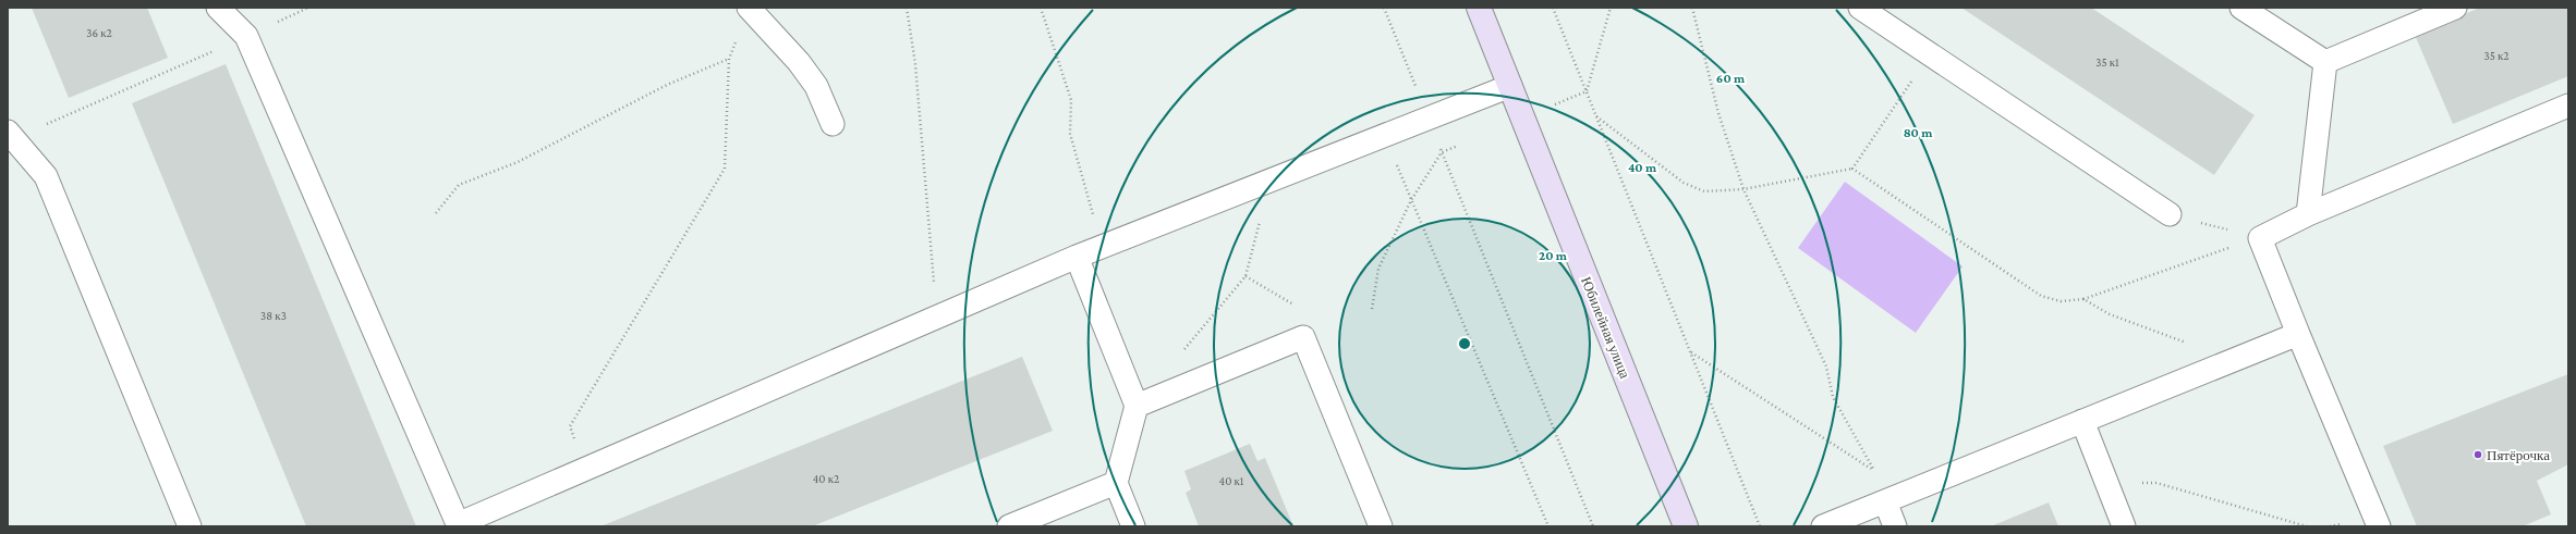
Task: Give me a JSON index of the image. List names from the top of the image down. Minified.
{"streets":{"street":["Юбилейная улица"]},"places":["Пятёрочка"],"house_numbers":["36 к2","35 к2","35 к1","38 к3","40 к2","40 к1"],"rings":["60 m","80 m","40 m","20 m"]}
